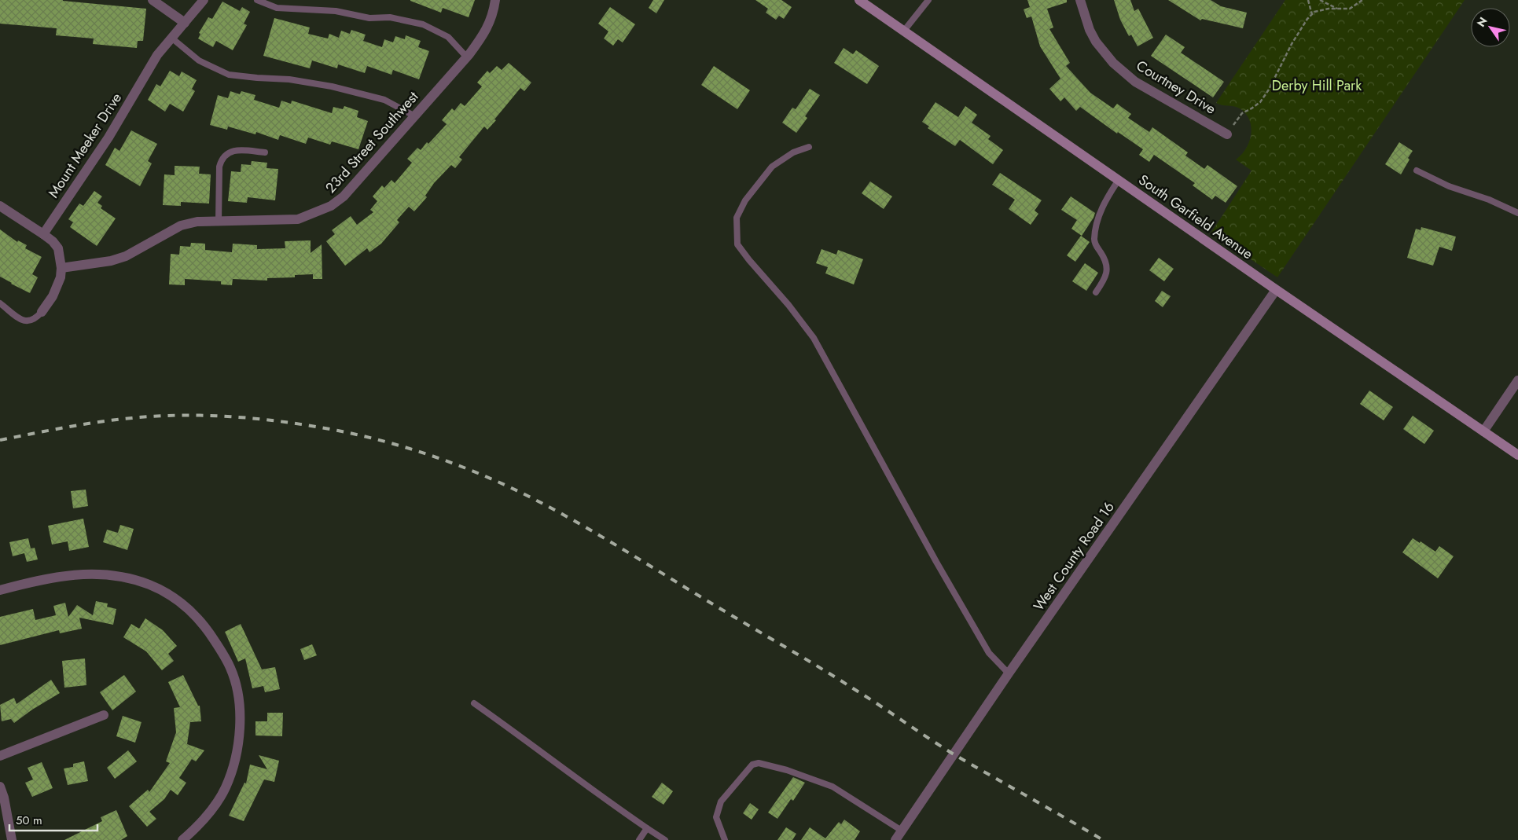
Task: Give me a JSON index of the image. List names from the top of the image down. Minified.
{"streets":{"street":["Courtney Drive","23rd Street Southwest","Mount Meeker Drive","South Garfield Avenue","West County Road 16"]},"crossings":[["South Garfield Avenue","West County Road 16"]],"parks":["Derby Hill Park"],"scale_bar":"50 m","north":"top left"}
